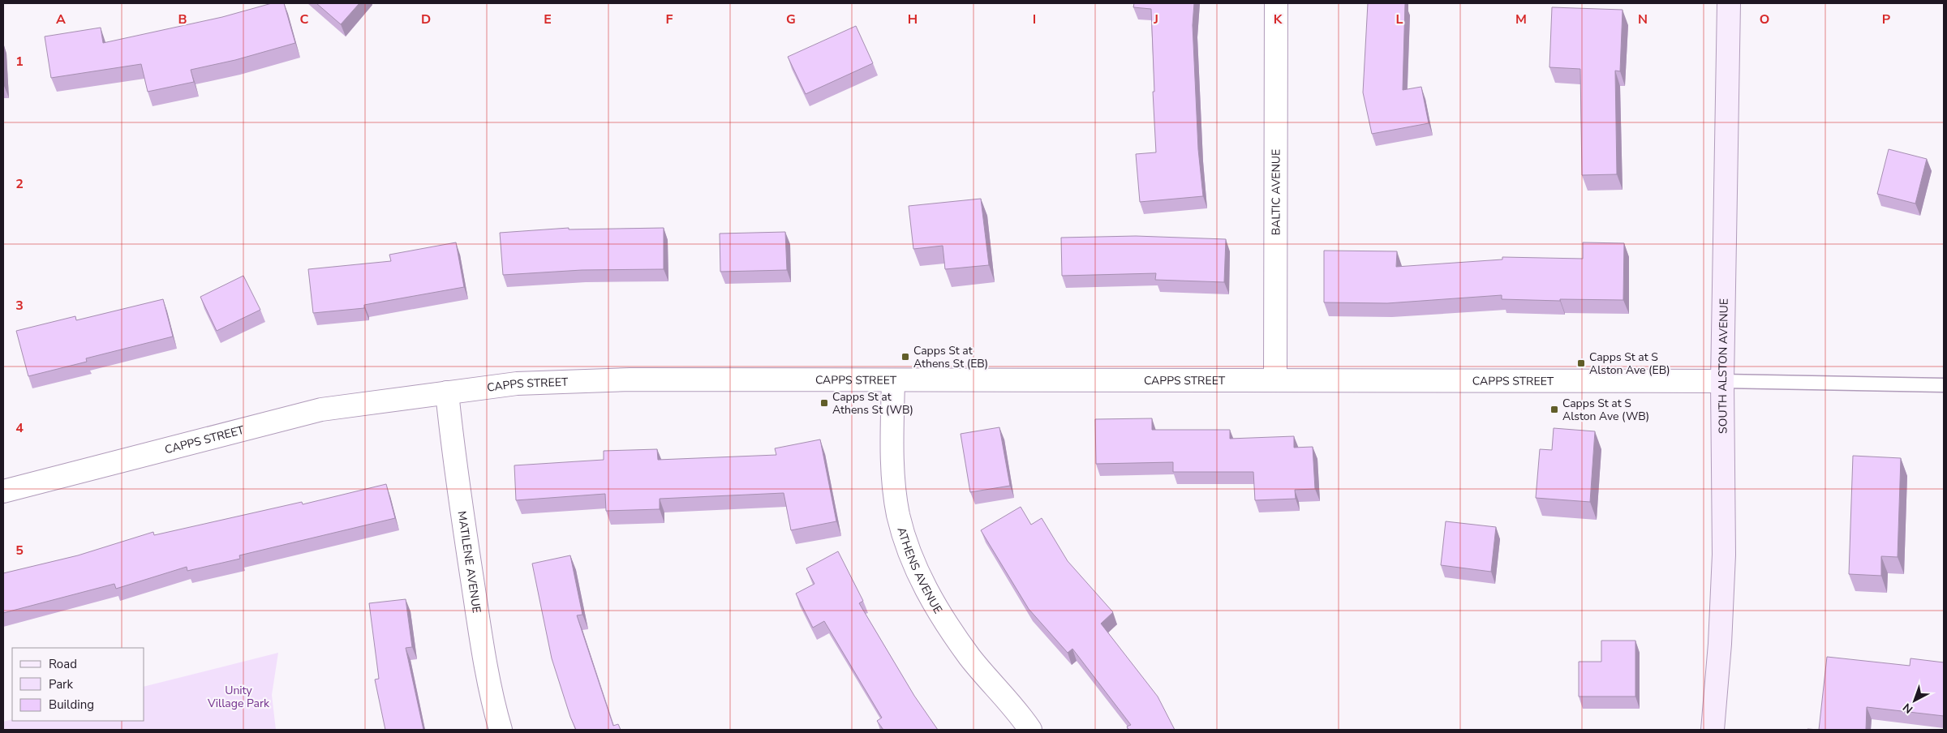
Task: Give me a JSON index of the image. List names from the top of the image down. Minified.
{"streets":{"street":["BALTIC AVENUE","SOUTH ALSTON AVENUE","CAPPS STREET","MATILENE AVENUE","ATHENS AVENUE"]},"crossings":[["BALTIC AVENUE","CAPPS STREET"],["SOUTH ALSTON AVENUE","CAPPS STREET"],["CAPPS STREET","MATILENE AVENUE"],["CAPPS STREET","ATHENS AVENUE"]],"parks":["Unity Village Park"],"places":{"transit":["Capps St at Athens St (EB)","Capps St at S Alston Ave (EB)","Capps St at Athens St (WB)","Capps St at S Alston Ave (WB)"]},"legend":["Road","Park","Building"],"north":"bottom left","grid":{"columns":["A","B","C","D","E","F","G","H","I","J","K","L","M","N","O","P"],"rows":["1","2","3","4","5"]}}
